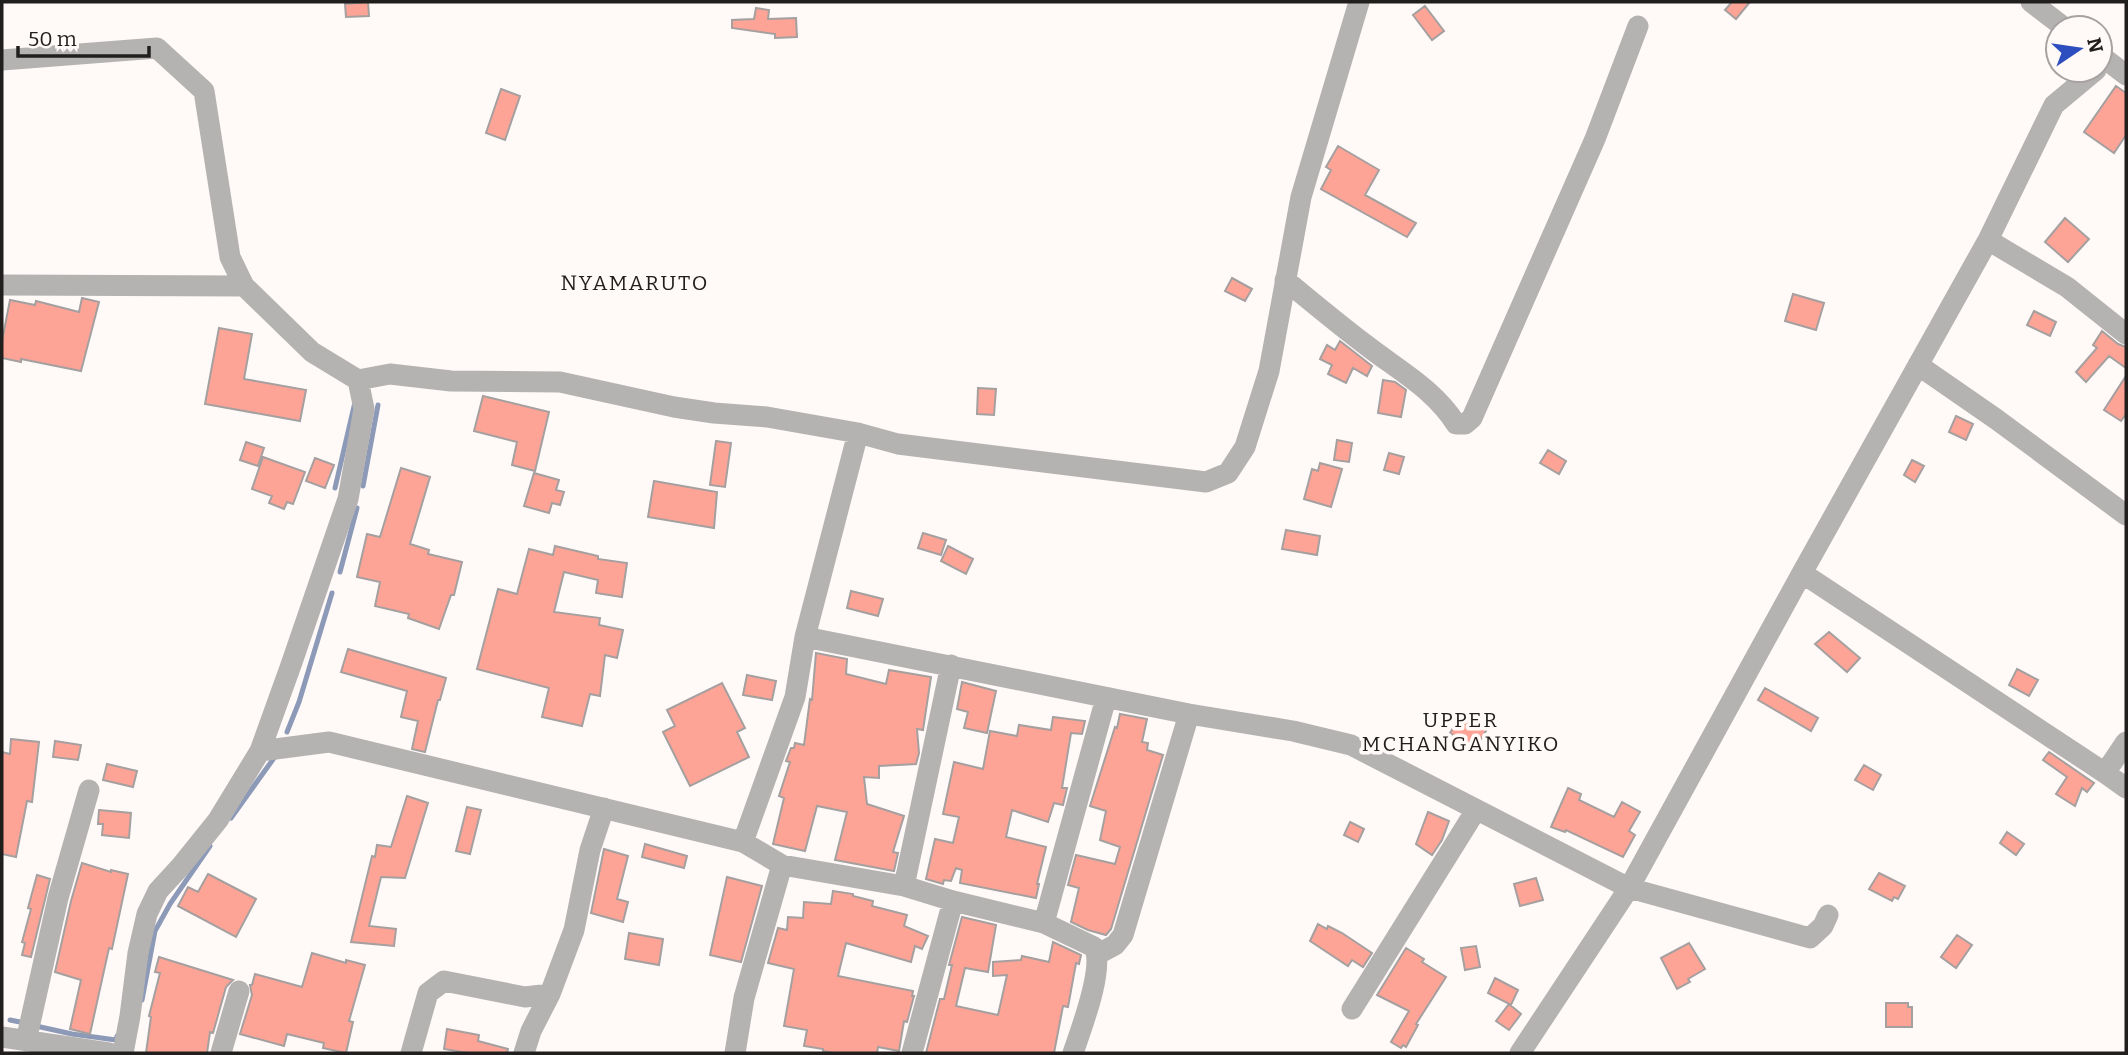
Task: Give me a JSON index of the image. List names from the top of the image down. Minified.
{"districts":["NYAMARUTO","UPPER MCHANGANYIKO"],"scale_bar":"50 m","north":"right"}
